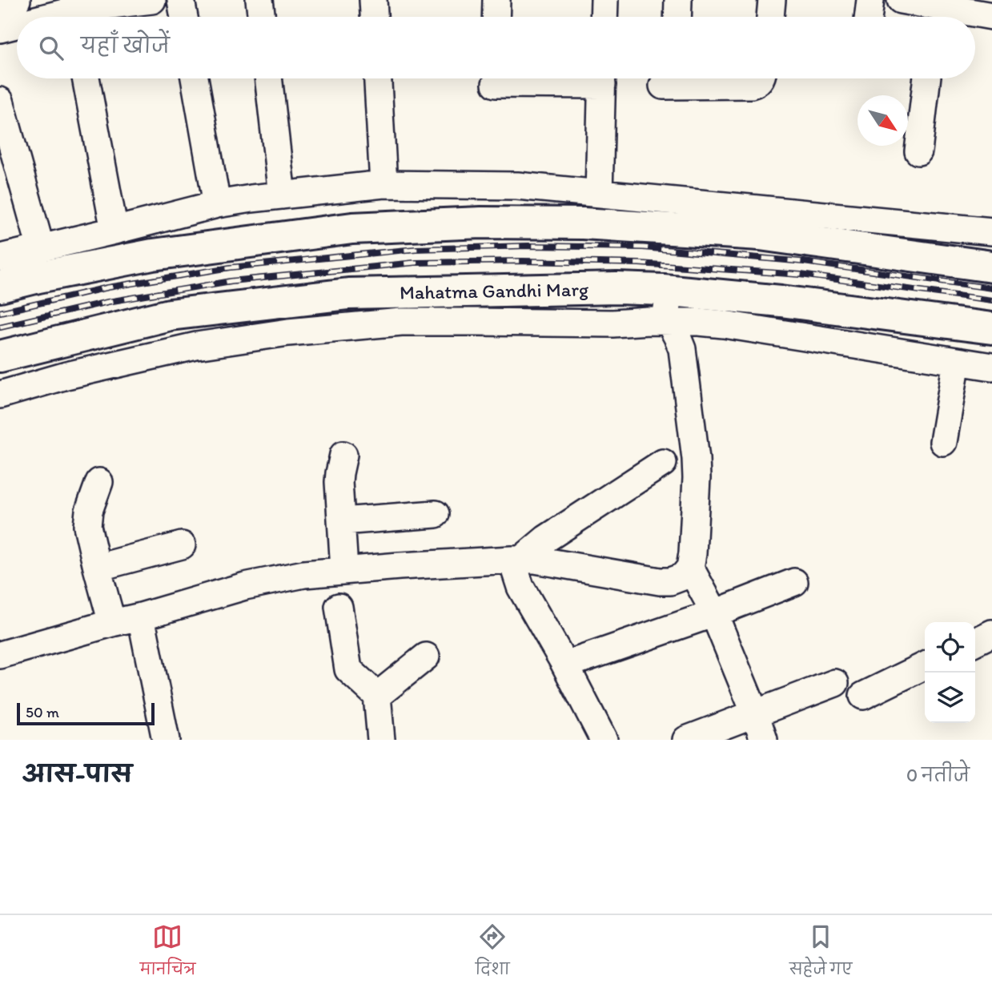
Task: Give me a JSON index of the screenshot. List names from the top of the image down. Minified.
{"streets":{"main road":["Mahatma Gandhi Marg"]},"scale_bar":"50 m","north":"bottom right","page":{"search":"यहाँ खोजें","scale":"50 m","heading":["आस-पास","0 नतीजे"],"nav":["मानचित्र","दिशा","सहेजे गए"]}}
